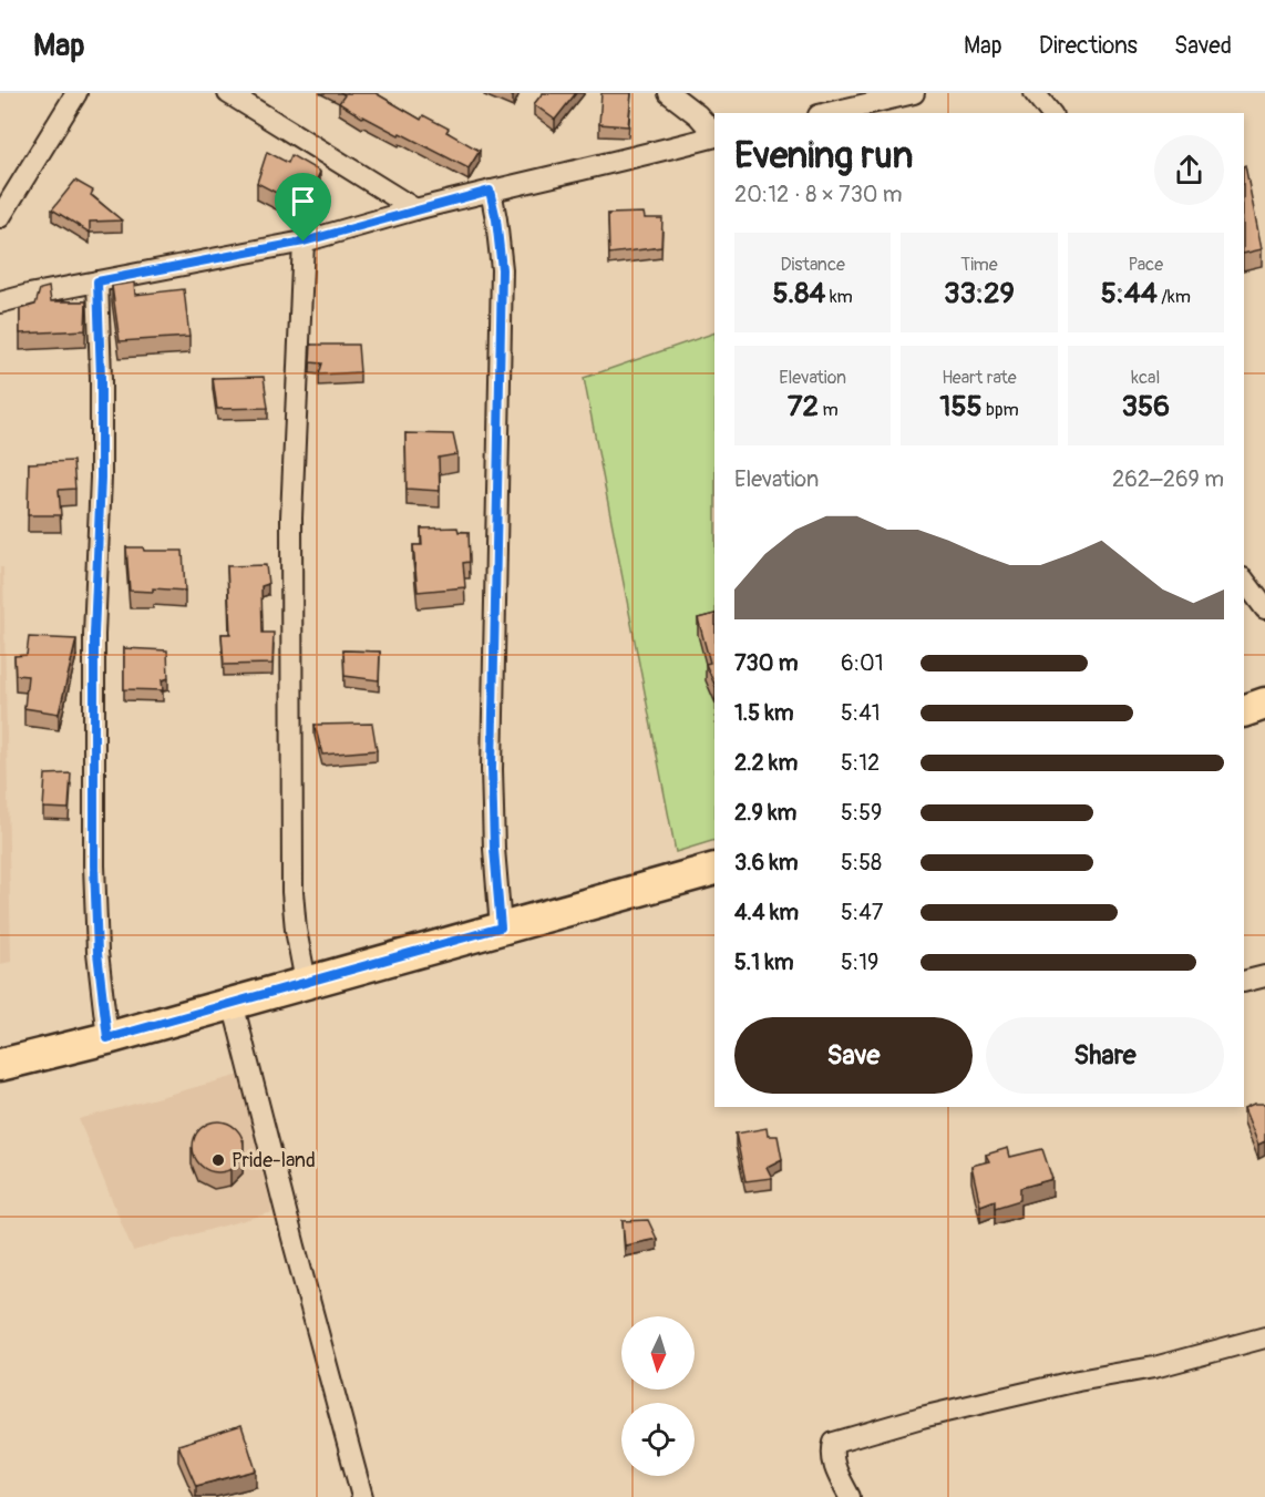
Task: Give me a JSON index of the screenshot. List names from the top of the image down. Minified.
{"places":["Pride-land"],"north":"bottom","page":{"header":"Map","nav":["Map","Directions","Saved"],"heading":["Evening run","20:12 · 8 × 730 m"],"stats":[["Distance","5.84 km"],["Time","33:29"],["Pace","5:44 /km"],["Elevation","72 m"],["Heart rate","155 bpm"],["kcal","356"]],"chart":["Elevation","262–269 m"],"list":[{"name":"730 m","note":"6:01"},{"name":"1.5 km","note":"5:41"},{"name":"2.2 km","note":"5:12"},{"name":"2.9 km","note":"5:59"},{"name":"3.6 km","note":"5:58"},{"name":"4.4 km","note":"5:47"},{"name":"5.1 km","note":"5:19"}],"buttons":["Save","Share"]}}
